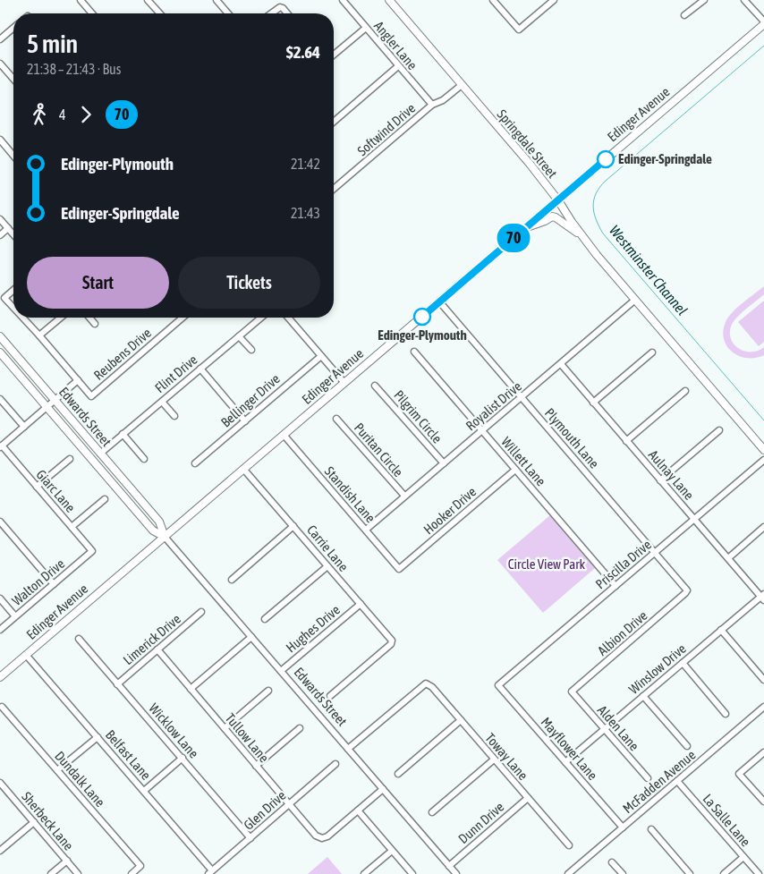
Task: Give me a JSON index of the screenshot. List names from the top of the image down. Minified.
{"streets":{"main road":["Edinger Avenue","Springdale Street","Edwards Street"],"street":["Angler Lane","Softwind Drive","Reubens Drive","Flint Drive","Bellinger Drive","Royalist Drive","Pilgrim Circle","Plymouth Lane","Puritan Circle","Willett Lane","Aulnay Lane","Giarc Lane","Standish Lane","Hooker Drive","Carrie Lane","Priscilla Drive","Walton Drive","Hughes Drive","Albion Drive","Limerick Drive","Winslow Drive","Alden Lane","Wicklow Lane","Tullow Lane","Mayflower Lane","Belfast Lane","Toway Lane","Dundalk Lane","McFadden Avenue","Glen Drive","La Salle Lane","Sherbeck Lane","Dunn Drive"]},"crossings":[["Angler Lane","Softwind Drive"],["Edinger Avenue","Springdale Street"],["Edinger Avenue","Edwards Street"],["Edinger Avenue","Plymouth Lane"],["Edinger Avenue","Standish Lane"],["Edinger Avenue","Carrie Lane"],["Edinger Avenue","Belfast Lane"],["Softwind Drive","Springdale Street"],["Springdale Street","Royalist Drive"],["Flint Drive","Edwards Street"],["Royalist Drive","Pilgrim Circle"],["Royalist Drive","Plymouth Lane"],["Royalist Drive","Puritan Circle"],["Royalist Drive","Willett Lane"],["Royalist Drive","Aulnay Lane"],["Royalist Drive","Standish Lane"],["Edwards Street","Hughes Drive"],["Edwards Street","Toway Lane"],["Edwards Street","Dunn Drive"],["Plymouth Lane","Priscilla Drive"],["Plymouth Lane","Albion Drive"],["Willett Lane","Hooker Drive"],["Willett Lane","Priscilla Drive"],["Aulnay Lane","Priscilla Drive"],["Aulnay Lane","Winslow Drive"],["Giarc Lane","Walton Drive"],["Standish Lane","Hooker Drive"],["Carrie Lane","Hughes Drive"],["Priscilla Drive","Mayflower Lane"],["Albion Drive","Alden Lane"],["Limerick Drive","Wicklow Lane"],["Limerick Drive","Tullow Lane"],["Winslow Drive","Alden Lane"],["Winslow Drive","Mayflower Lane"],["Wicklow Lane","Glen Drive"],["Tullow Lane","Glen Drive"],["Mayflower Lane","McFadden Avenue"],["Belfast Lane","Glen Drive"],["Toway Lane","Dunn Drive"],["McFadden Avenue","La Salle Lane"]],"water":["Westminster Channel"],"parks":["Circle View Park"],"places":["Edinger-Springdale","Edinger-Plymouth"],"lines":["bus line 70"],"page":{"on_map":"70","heading":["5 min","21:38 – 21:43 · Bus","$2.64"],"legs":["4","70"],"list":[{"name":"Edinger-Plymouth","value":"21:42"},{"name":"Edinger-Springdale","value":"21:43"}],"buttons":["Start","Tickets"]}}
